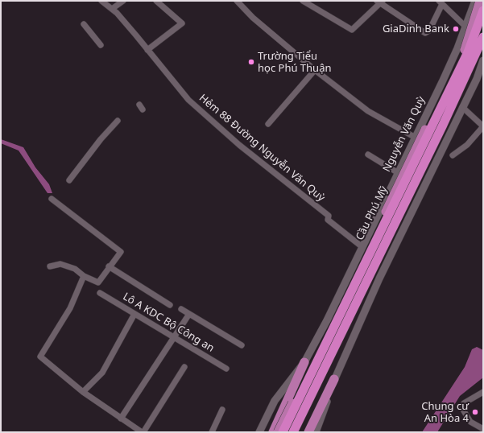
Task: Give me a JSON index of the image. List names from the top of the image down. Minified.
{"streets":{"highway":["Cầu Phú Mỹ"],"main road":["Nguyễn Văn Quỳ"],"street":["Hẻm 88 Đường Nguyễn Văn Quỳ","Lô A KDC Bộ Công an"]},"crossings":[["Nguyễn Văn Quỳ","Hẻm 88 Đường Nguyễn Văn Quỳ"]],"places":["GiaDinh Bank","Trường Tiểu học Phú Thuận","Chung cư An Hòa 4"]}
